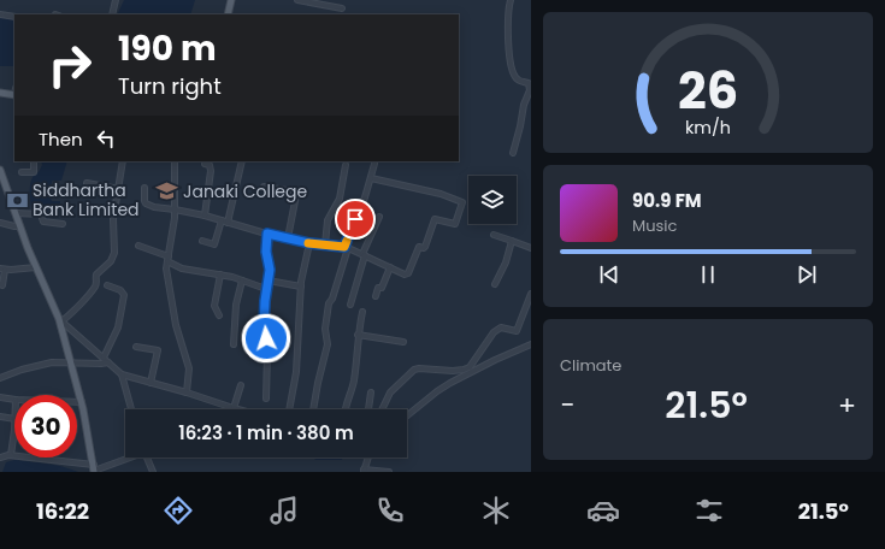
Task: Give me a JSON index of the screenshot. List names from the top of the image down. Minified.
{"places":{"school or university":["Janaki College"],"bank":["Siddhartha Bank Limited"]},"page":{"turn":["190 m","Turn right"],"then":"Then","song":["90.9 FM","Music"],"tile":"Climate","heat":["−","21.5°","+"],"limit":"30","trip":"16:23 · 1 min · 380 m","tabs":["16:22","21.5°"],"gauge":["26","km/h"]}}
